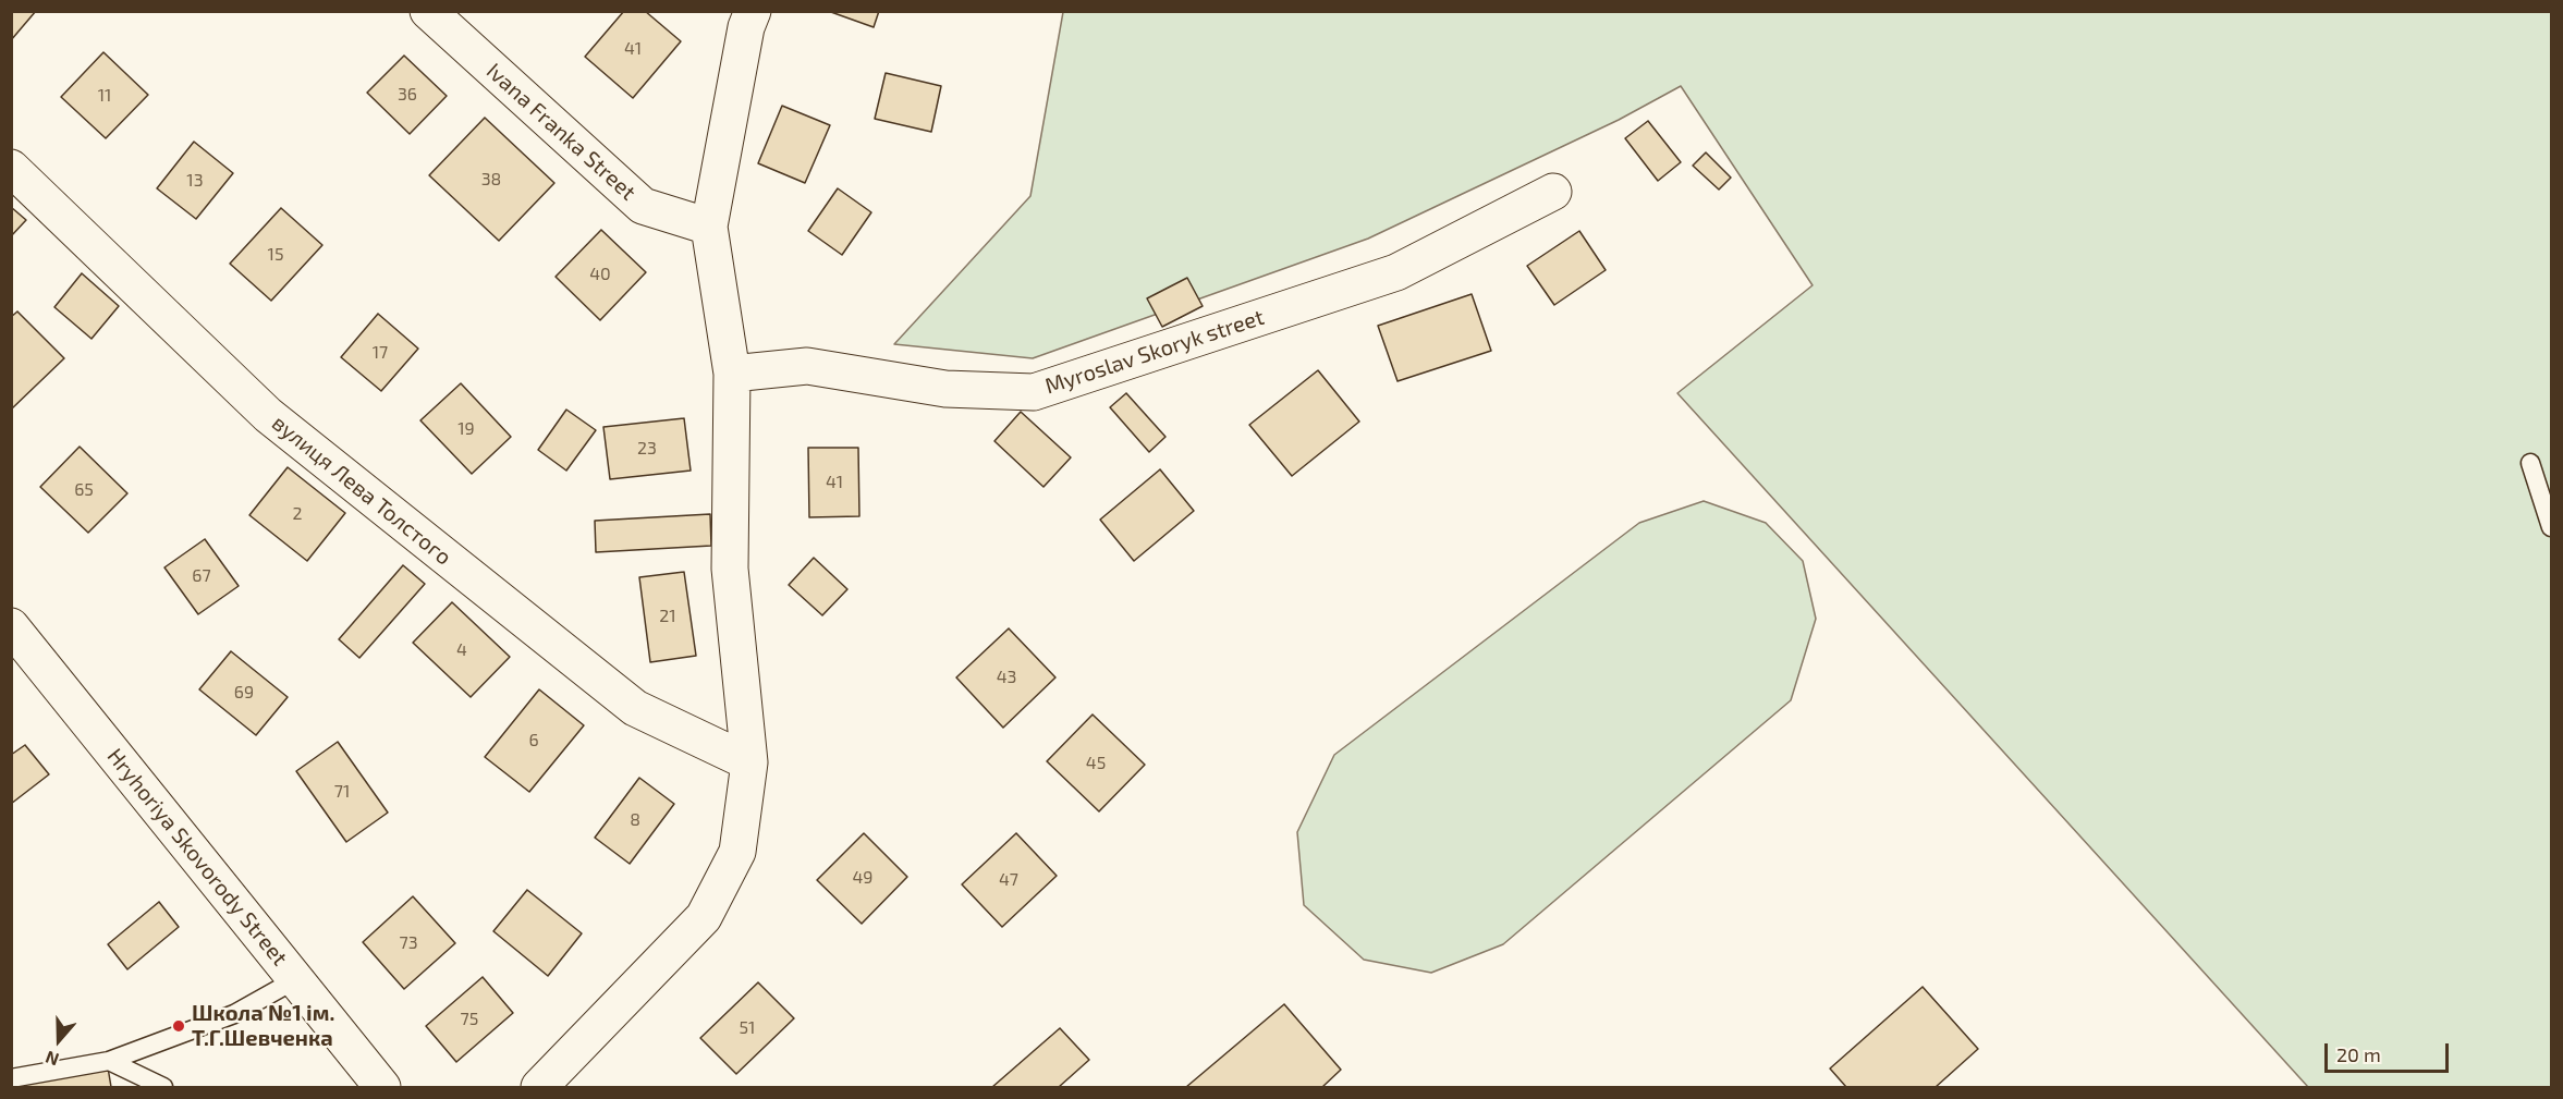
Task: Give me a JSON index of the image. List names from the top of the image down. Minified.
{"streets":{"street":["Ivana Franka Street","Myroslav Skoryk street","вулиця Лева Толстого","Hryhoriya Skovorody Street"]},"places":["Школа №1 ім. Т.Г.Шевченка"],"house_numbers":["41","36","11","38","13","15","40","17","19","23","41","65","2","67","21","4","43","69","6","45","71","8","49","47","73","75","51"],"scale_bar":"20 m","north":"bottom"}
